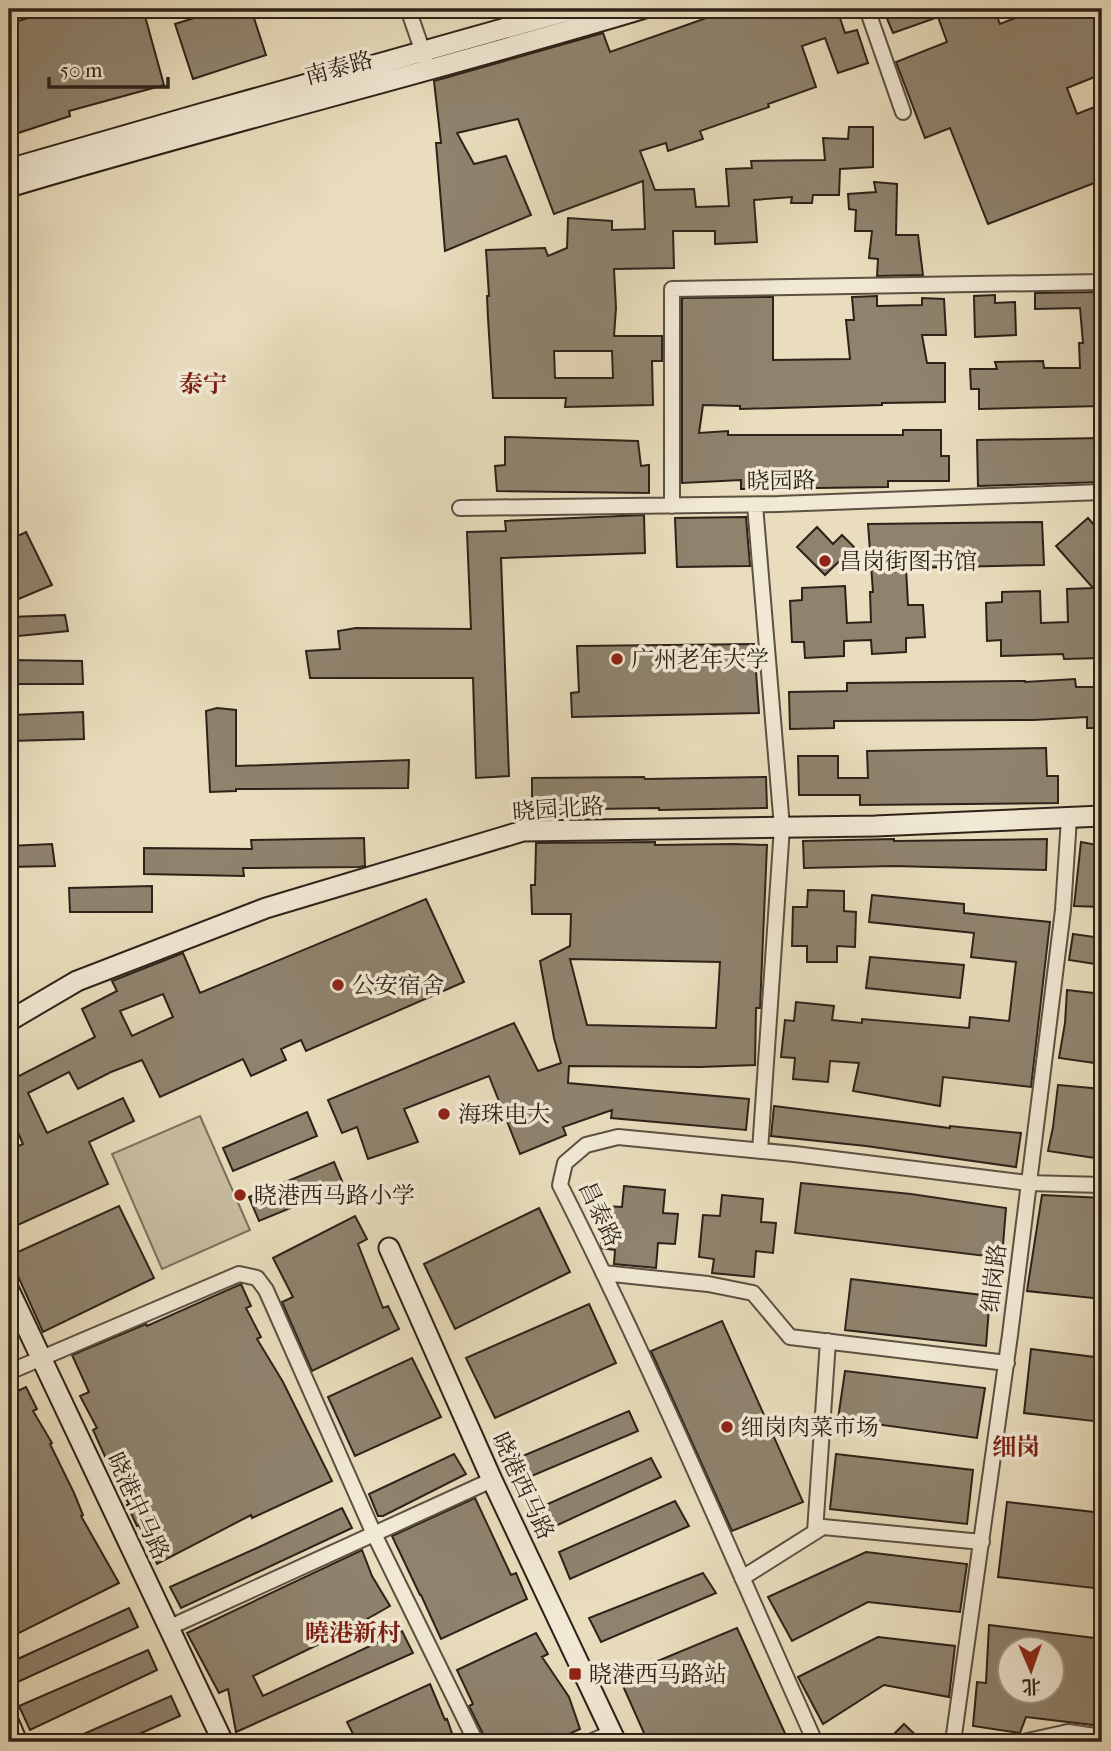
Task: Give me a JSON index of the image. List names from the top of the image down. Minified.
{"streets":{"street":["南泰路","晓园路","晓园北路","昌泰路","细岗路","晓港西马路","晓港中马路"]},"crossings":[["晓园北路","细岗路"],["昌泰路","细岗路"]],"districts":["泰宁","细岗","曉港新村"],"places":{"other":["昌岗街图书馆","广州老年大学","公安宿舍","海珠电大","晓港西马路小学","细岗肉菜市场"],"transit":["晓港西马路站"]},"scale_bar":"50 m","north":"bottom"}
